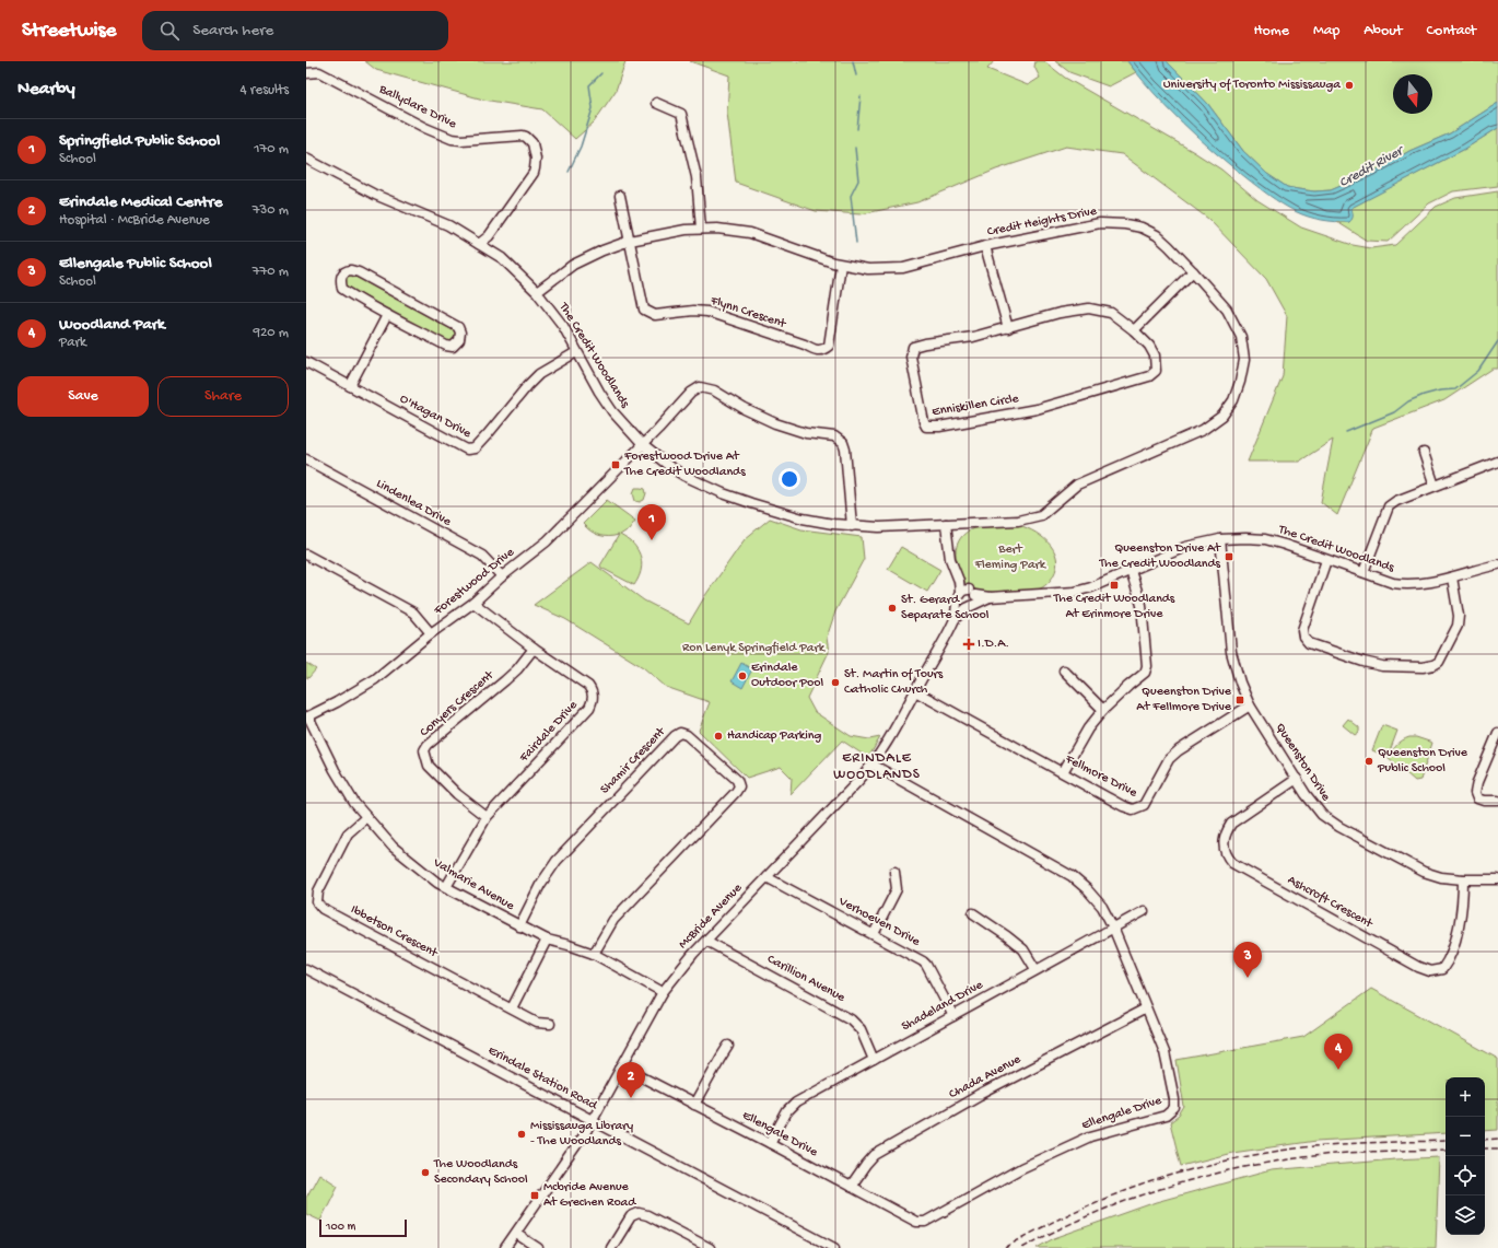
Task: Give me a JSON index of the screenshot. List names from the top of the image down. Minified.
{"streets":{"street":["Ballyclare Drive","Credit Heights Drive","Flynn Crescent","The Credit Woodlands","Enniskillen Circle","O'Hagan Drive","Lindenlea Drive","Forestwood Drive","Conyers Crescent","Fairdale Drive","Shamir Crescent","Queenston Drive","Fellmore Drive","Valmarie Avenue","Ashcroft Crescent","McBride Avenue","Verhoeven Drive","Ibbetson Crescent","Carillion Avenue","Shadeland Drive","Chada Avenue","Erindale Station Road","Ellengale Drive"]},"crossings":[["Ballyclare Drive","The Credit Woodlands"],["Credit Heights Drive","Flynn Crescent"],["Credit Heights Drive","The Credit Woodlands"],["The Credit Woodlands","O'Hagan Drive"],["The Credit Woodlands","Forestwood Drive"],["The Credit Woodlands","Queenston Drive"],["The Credit Woodlands","McBride Avenue"],["Lindenlea Drive","Forestwood Drive"],["Forestwood Drive","Fairdale Drive"],["Forestwood Drive","Valmarie Avenue"],["Conyers Crescent","Fairdale Drive"],["Fairdale Drive","Valmarie Avenue"],["Shamir Crescent","Valmarie Avenue"],["Queenston Drive","Fellmore Drive"],["Queenston Drive","Ashcroft Crescent"],["Fellmore Drive","McBride Avenue"],["Valmarie Avenue","McBride Avenue"],["Valmarie Avenue","Ibbetson Crescent"],["McBride Avenue","Verhoeven Drive"],["McBride Avenue","Carillion Avenue"],["McBride Avenue","Erindale Station Road"],["McBride Avenue","Ellengale Drive"],["Verhoeven Drive","Shadeland Drive"],["Carillion Avenue","Shadeland Drive"],["Shadeland Drive","Ellengale Drive"],["Chada Avenue","Ellengale Drive"]],"districts":["ERINDALE WOODLANDS"],"water":["Credit River"],"parks":["Bert Fleming Park","Ron Lenyk Springfield Park"],"places":{"other":["University of Toronto Mississauga","St. Gerard Separate School","Erindale Outdoor Pool","St. Martin of Tours Catholic Church","Handicap Parking","Queenston Drive Public School","Mississauga Library - The Woodlands","The Woodlands Secondary School"],"transit":["Forestwood Drive At The Credit Woodlands","Queenston Drive At The Credit Woodlands","The Credit Woodlands At Erinmore Drive","Queenston Drive At Fellmore Drive","Mcbride Avenue At Grechen Road"],"health":["I.D.A."]},"scale_bar":"100 m","north":"bottom","page":{"header":"Streetwise","search":"Search here","nav":["Home","Map","About","Contact"],"heading":["Nearby","4 results"],"list":[{"mark":"1","name":"Springfield Public School","note":"School","value":"170 m"},{"mark":"2","name":"Erindale Medical Centre","note":"Hospital · McBride Avenue","value":"730 m"},{"mark":"3","name":"Ellengale Public School","note":"School","value":"770 m"},{"mark":"4","name":"Woodland Park","note":"Park","value":"920 m"}],"buttons":["Save","Share"],"pins":["1","3","4","2"],"map_buttons":["+","−"],"scale":"100 m"}}
